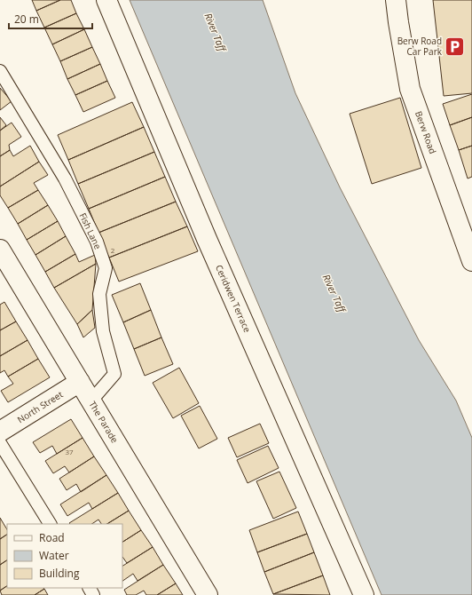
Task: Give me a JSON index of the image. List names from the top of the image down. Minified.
{"streets":{"street":["Berw Road","Ceridwen Terrace","North Street","The Parade"],"lane":["Fish Lane"]},"crossings":[["Fish Lane","The Parade"],["North Street","The Parade"]],"water":["River Taff"],"places":{"parking":["Berw Road Car Park"]},"house_numbers":["2","37"],"legend":["Road","Water","Building"],"scale_bar":"20 m"}
